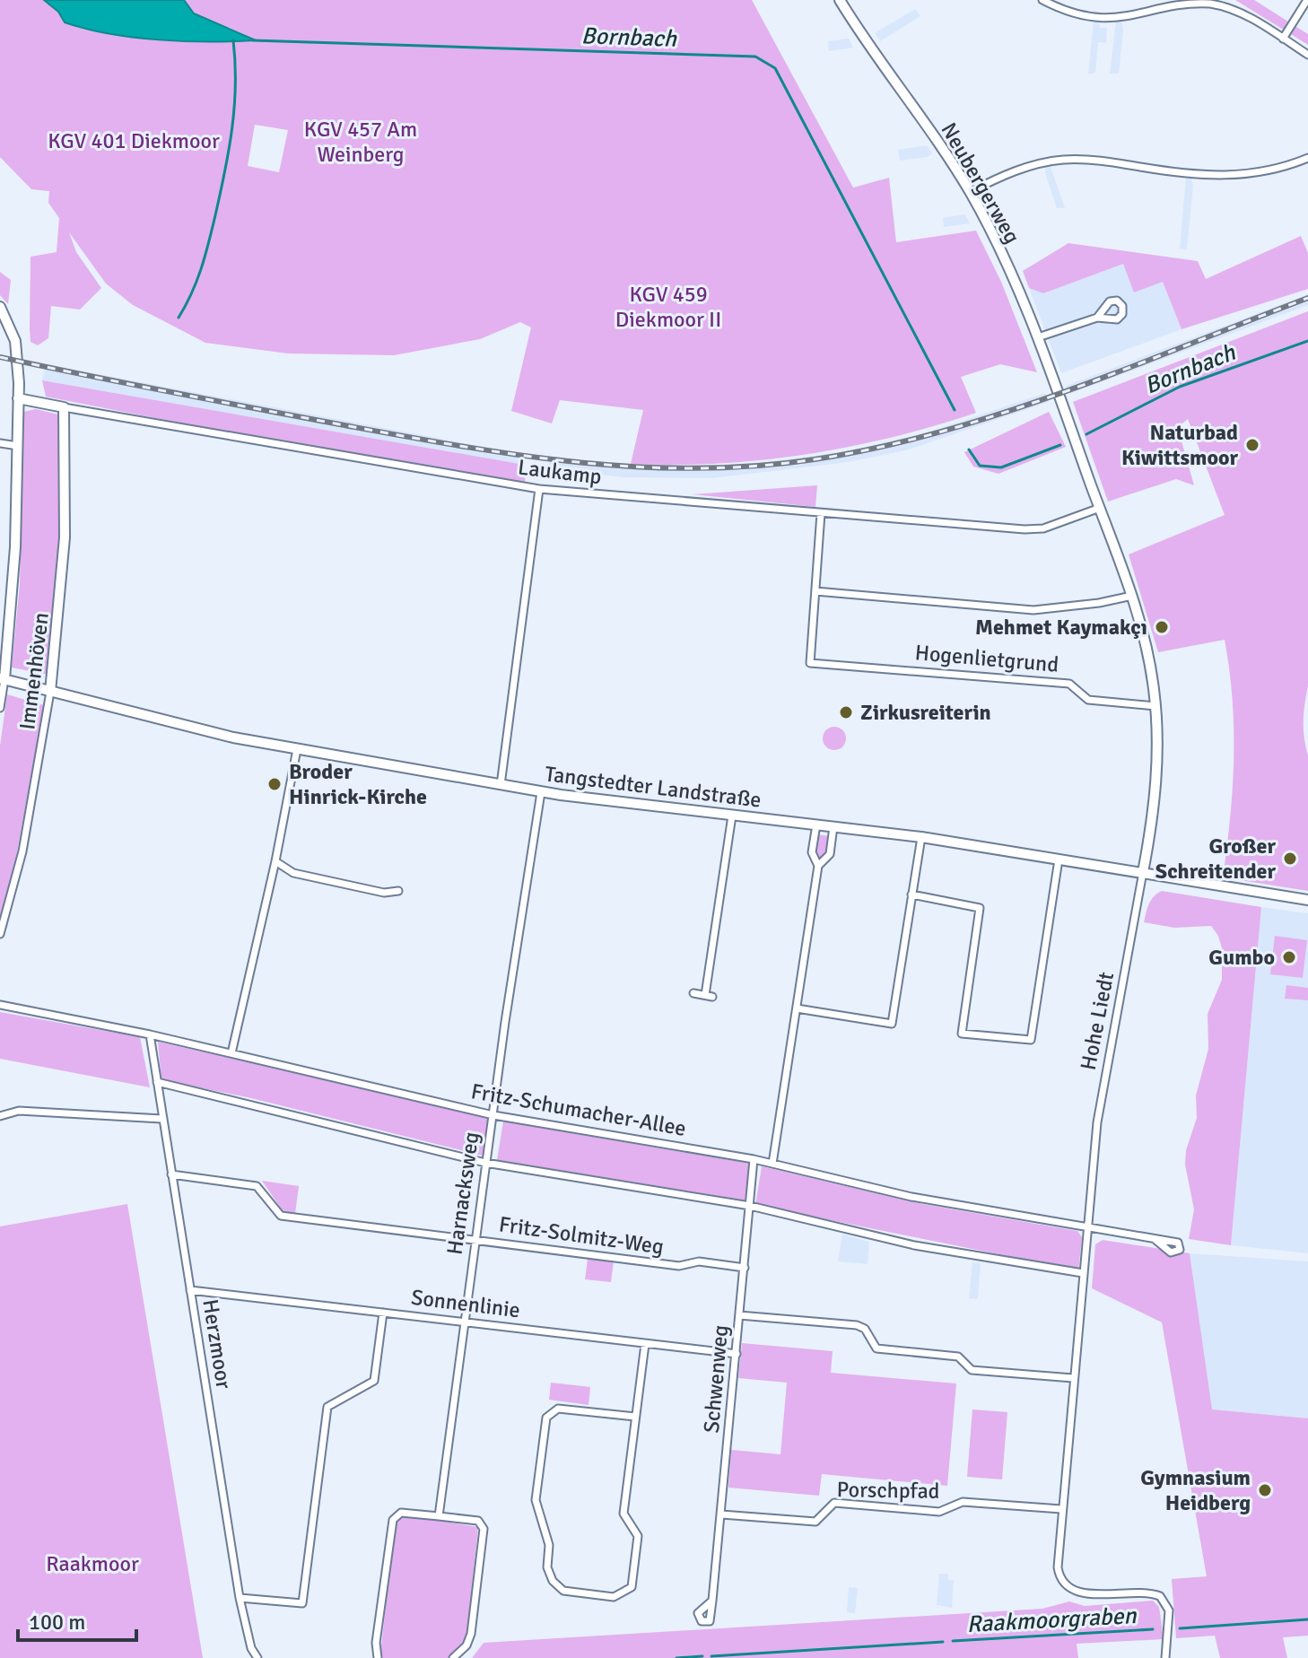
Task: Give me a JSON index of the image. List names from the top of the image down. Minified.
{"streets":{"street":["Neubergerweg","Laukamp","Hogenlietgrund","Immenhöven","Tangstedter Landstraße","Hohe Liedt","Fritz-Schumacher-Allee","Harnacksweg","Fritz-Solmitz-Weg","Sonnenlinie","Herzmoor","Schwenweg","Porschpfad"]},"crossings":[["Neubergerweg","Hohe Liedt"],["Laukamp","Immenhöven"],["Laukamp","Hohe Liedt"],["Hogenlietgrund","Hohe Liedt"],["Immenhöven","Tangstedter Landstraße"],["Tangstedter Landstraße","Hohe Liedt"],["Tangstedter Landstraße","Harnacksweg"],["Hohe Liedt","Fritz-Schumacher-Allee"],["Hohe Liedt","Porschpfad"],["Fritz-Schumacher-Allee","Harnacksweg"],["Fritz-Schumacher-Allee","Herzmoor"],["Fritz-Schumacher-Allee","Schwenweg"],["Harnacksweg","Fritz-Solmitz-Weg"],["Harnacksweg","Sonnenlinie"],["Fritz-Solmitz-Weg","Herzmoor"],["Fritz-Solmitz-Weg","Schwenweg"],["Sonnenlinie","Herzmoor"],["Sonnenlinie","Schwenweg"],["Schwenweg","Porschpfad"]],"water":["Bornbach","Raakmoorgraben"],"parks":["KGV 457 Am Weinberg","KGV 401 Diekmoor","KGV 459 Diekmoor II","Raakmoor"],"places":["Naturbad Kiwittsmoor","Mehmet Kaymakçı","Zirkusreiterin","Broder Hinrick-Kirche","Großer Schreitender","Gumbo","Gymnasium Heidberg"],"scale_bar":"100 m"}
